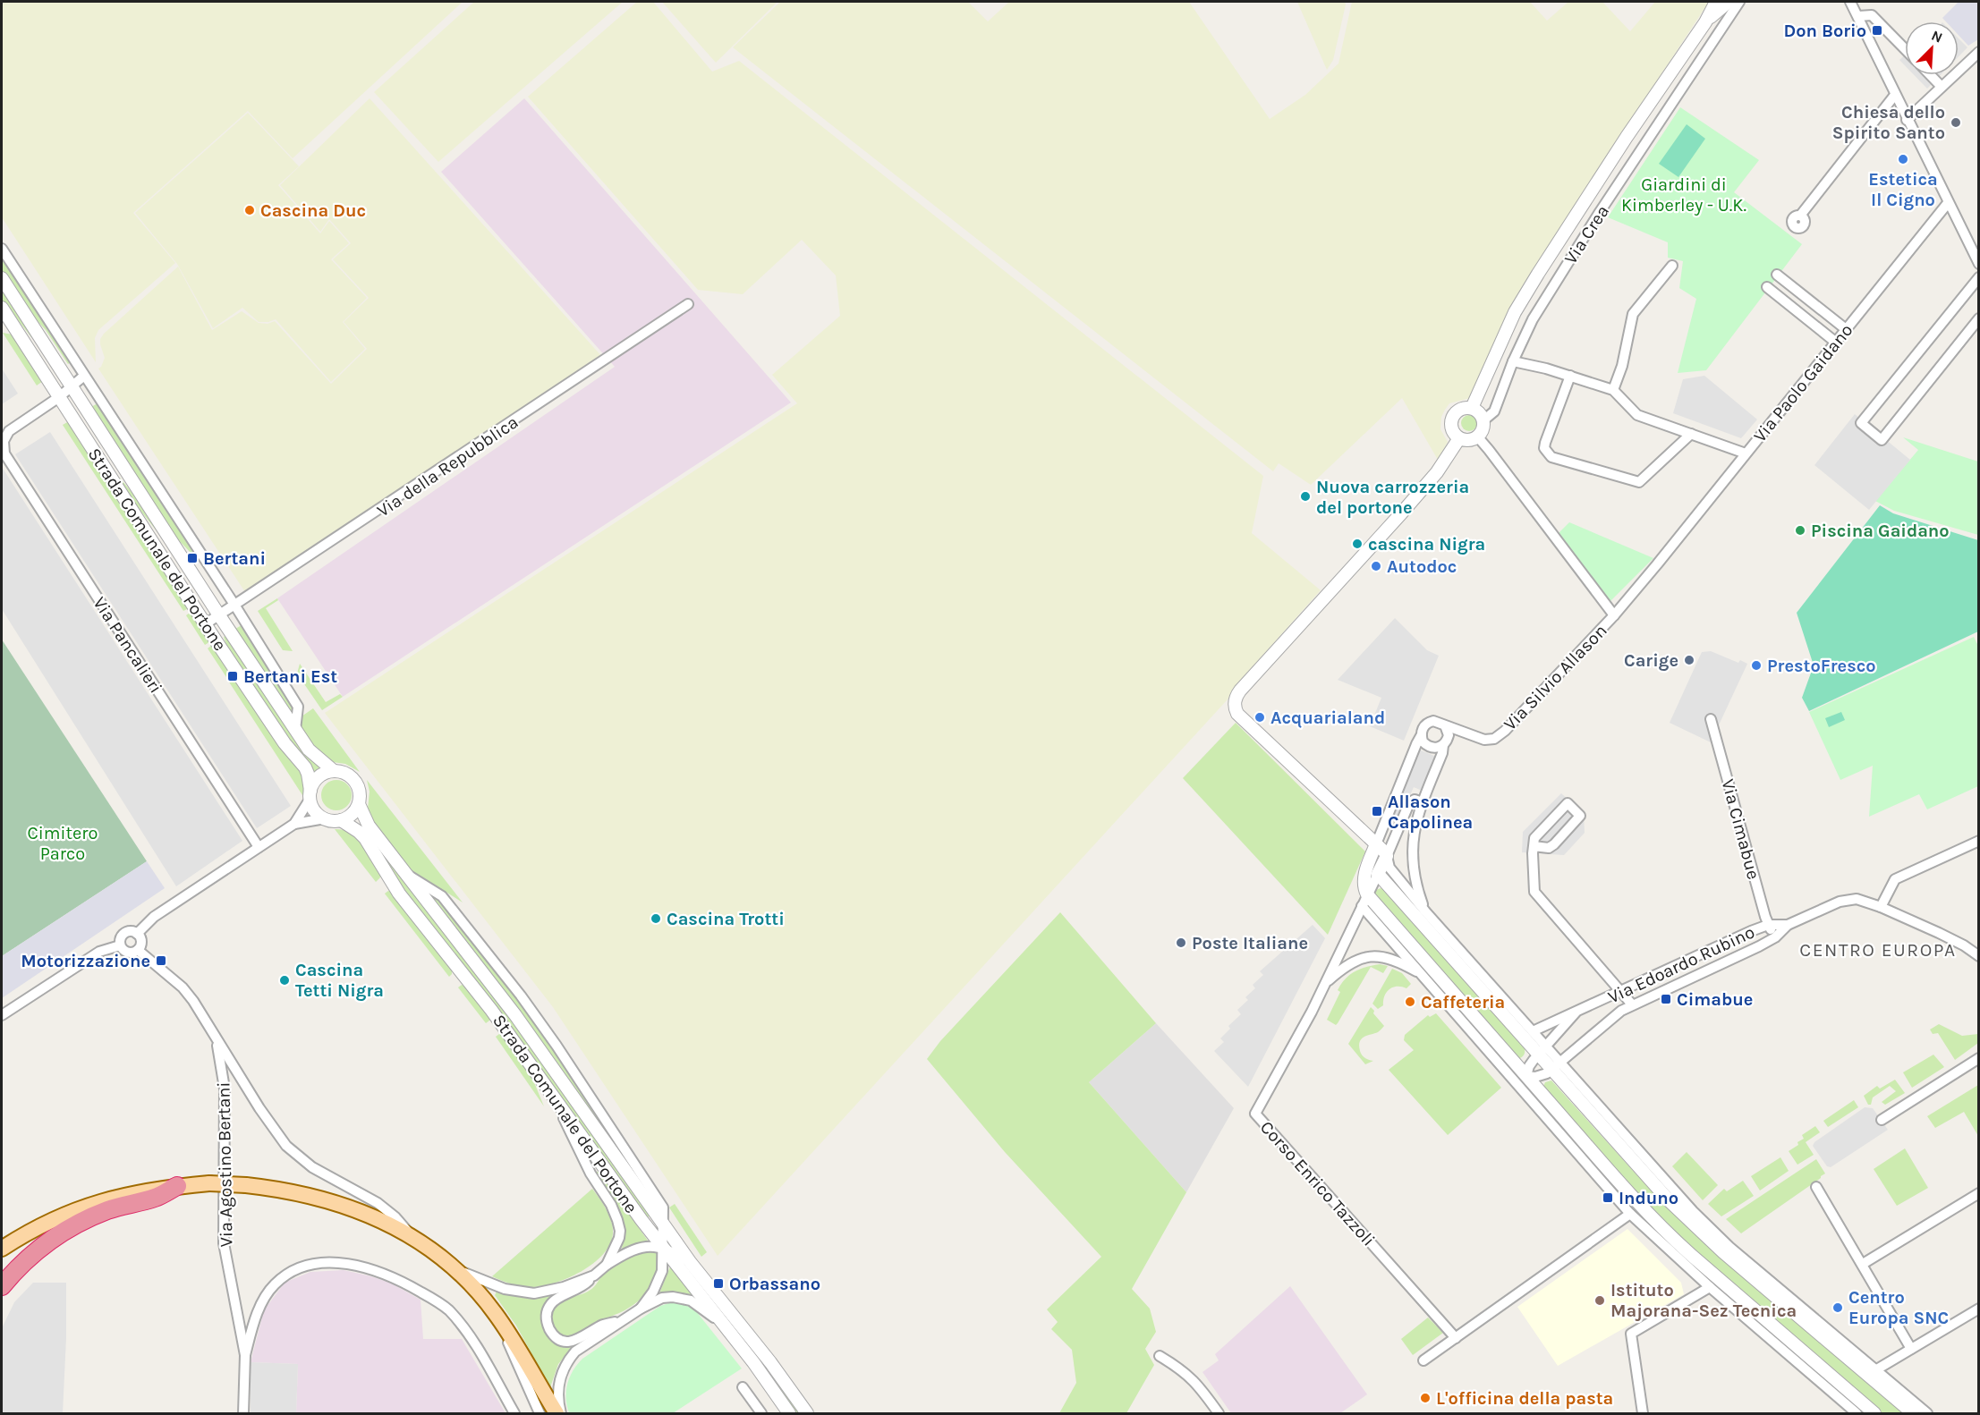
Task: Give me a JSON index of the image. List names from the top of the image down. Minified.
{"streets":{"street":["Via Crea","Via Paolo Gaidano","Via della Repubblica","Strada Comunale del Portone","Via Pancalieri","Via Silvio Allason","Via Cimabue","Via Edoardo Rubino","Via Agostino Bertani","Corso Enrico Tazzoli"]},"crossings":[["Via Paolo Gaidano","Via Silvio Allason"],["Via della Repubblica","Strada Comunale del Portone"],["Strada Comunale del Portone","Via Pancalieri"],["Via Silvio Allason","Corso Enrico Tazzoli"],["Via Cimabue","Via Edoardo Rubino"],["Via Edoardo Rubino","Corso Enrico Tazzoli"]],"districts":["CENTRO EUROPA"],"parks":["Giardini di Kimberley - U.K.","Cimitero Parco"],"places":{"transit":["Don Borio","Bertani","Bertani Est","Allason Capolinea","Motorizzazione","Cimabue","Induno","Orbassano"],"other":["Chiesa dello Spirito Santo","Estetica Il Cigno","Cascina Duc","Nuova carrozzeria del portone","Piscina Gaidano","cascina Nigra","Autodoc","Carige","PrestoFresco","Acquarialand","Cascina Trotti","Poste Italiane","Cascina Tetti Nigra","Caffeteria","Istituto Majorana-Sez Tecnica","Centro Europa SNC","L'officina della pasta"]},"north":"top right"}
